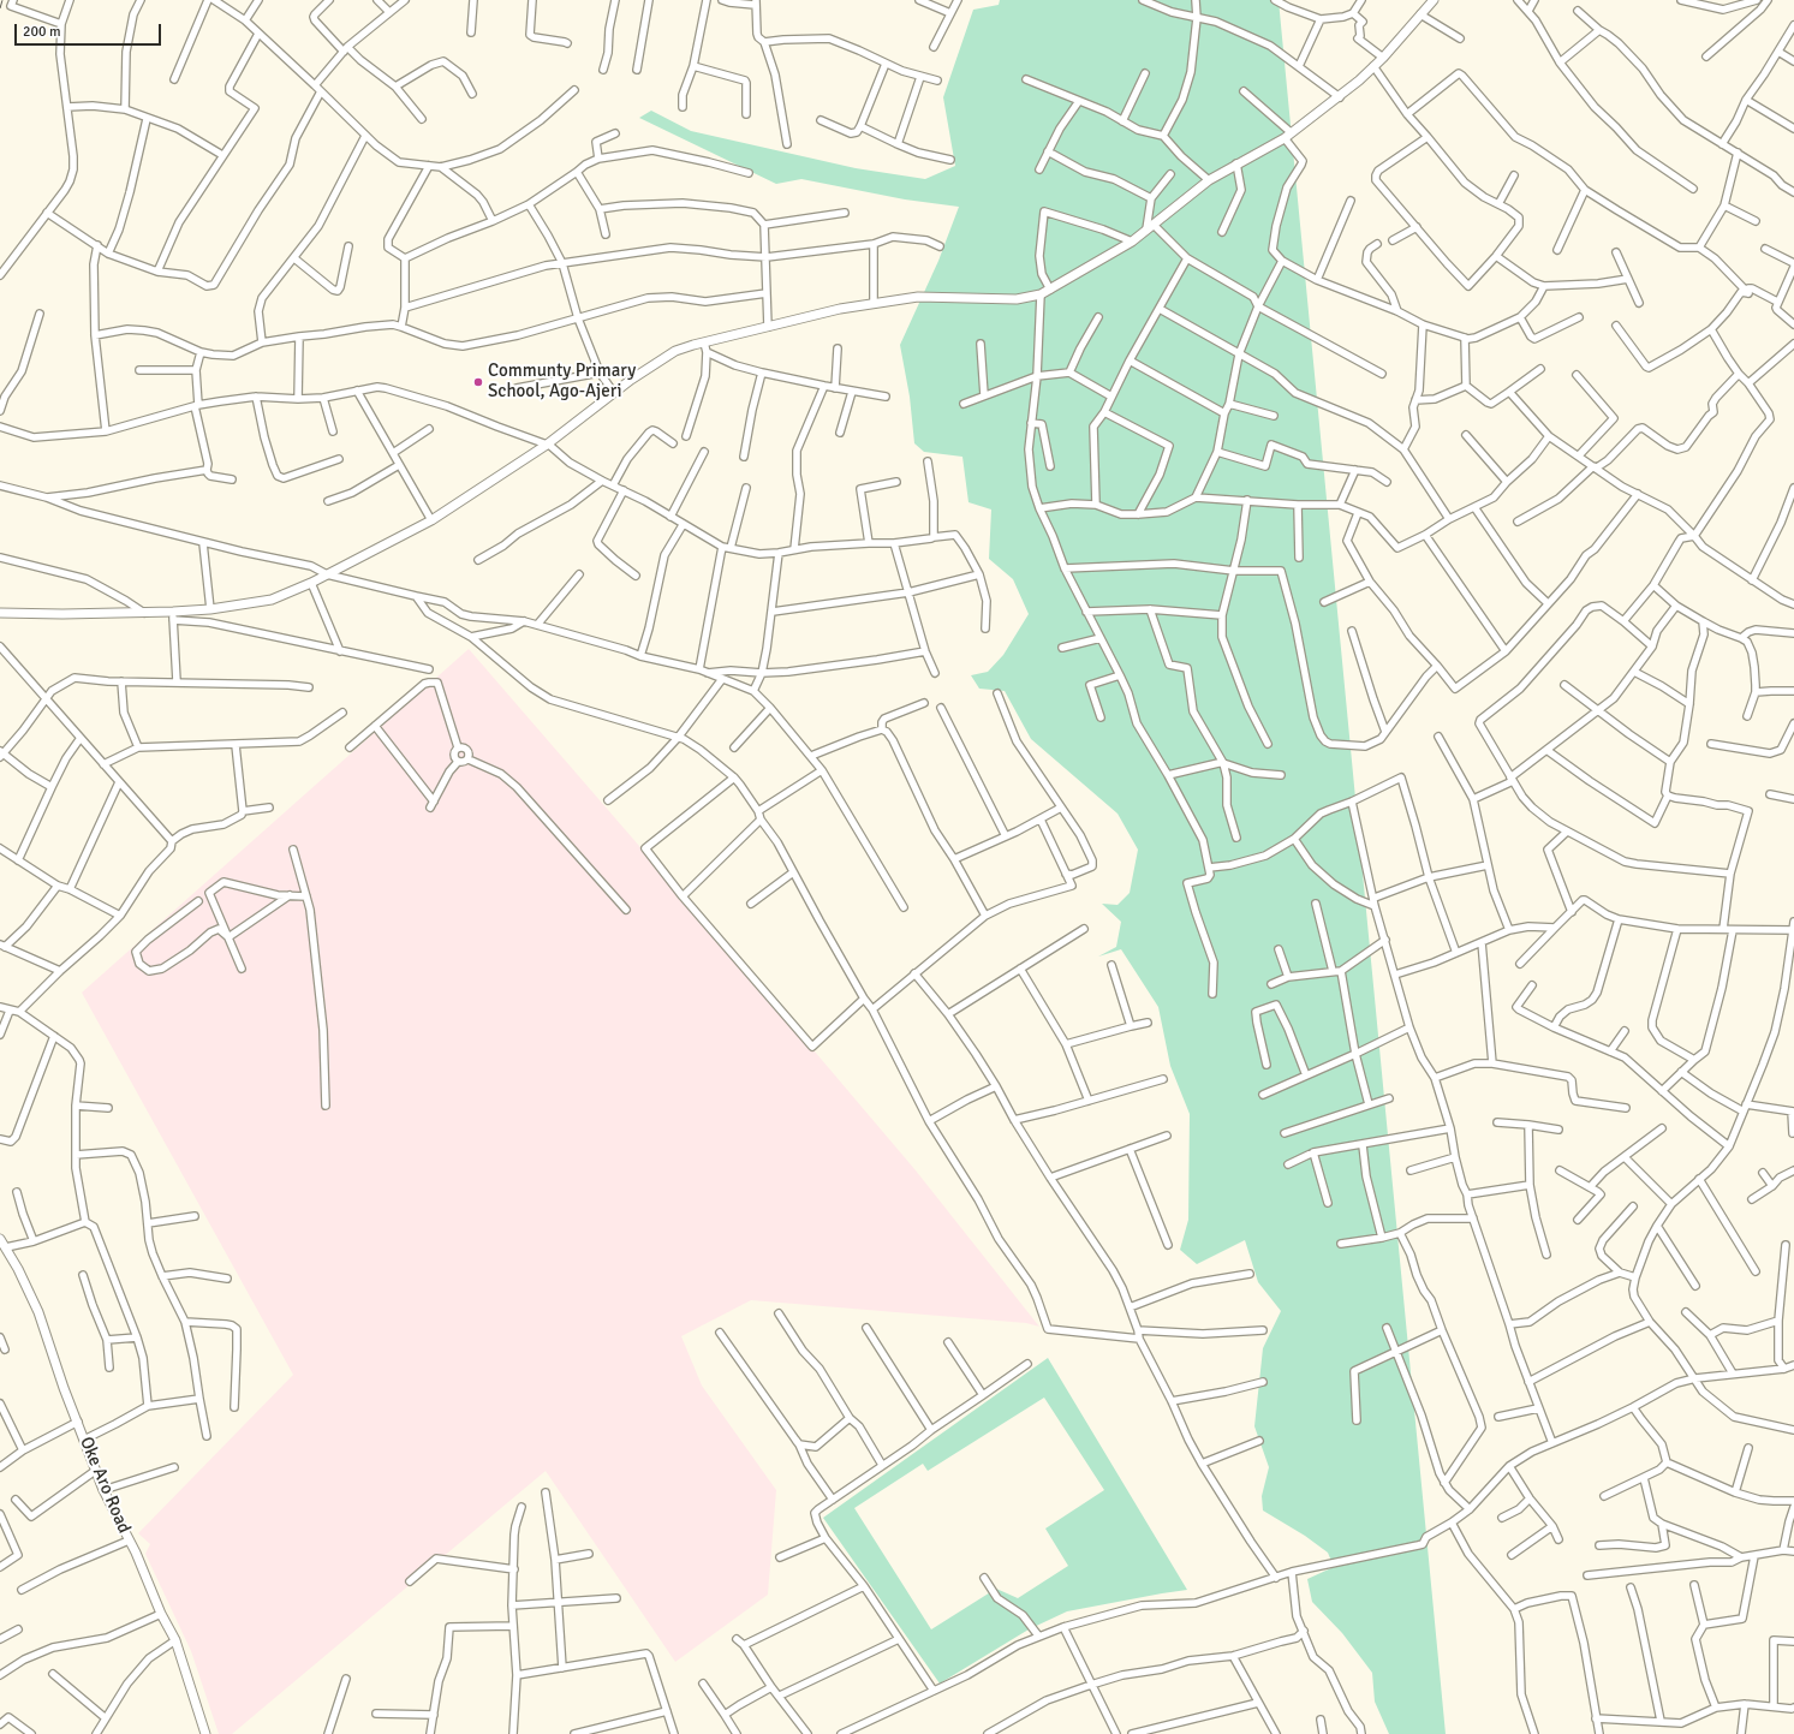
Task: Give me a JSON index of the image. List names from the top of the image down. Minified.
{"streets":{"main road":["Oke Aro Road"]},"places":["Communty Primary School, Ago-Ajeri"],"scale_bar":"200 m"}
